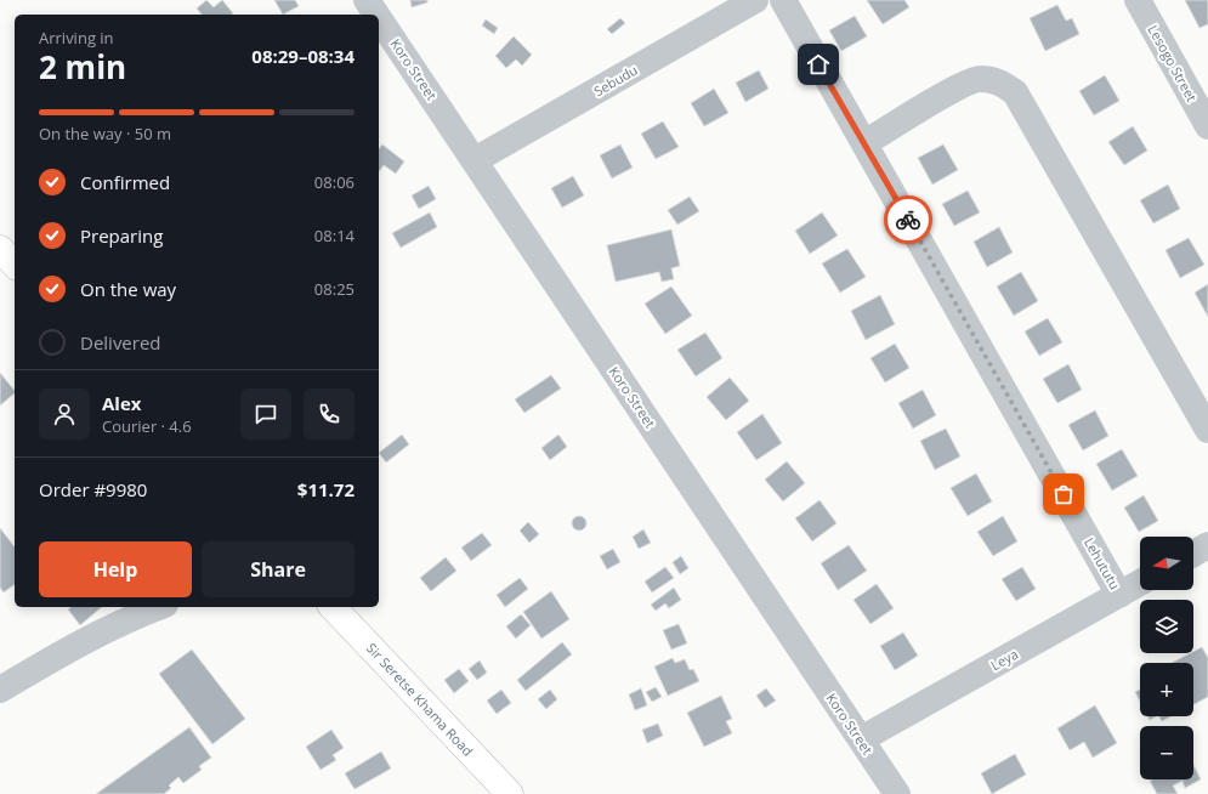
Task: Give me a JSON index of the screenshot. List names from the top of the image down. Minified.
{"streets":{"main road":["Sir Seretse Khama Road"],"street":["Lesogo Street","Koro Street","Sebudu","Lehututu","Leya"]},"crossings":[["Koro Street","Sebudu"],["Koro Street","Leya"],["Lehututu","Leya"]],"north":"left","page":{"heading":["2 min","Arriving in","08:29–08:34"],"panel":["Alex","Courier · 4.6","Order #9980","$11.72"],"bar":"On the way · 50 m","list":[["Confirmed","08:06"],["Preparing","08:14"],["On the way","08:25"],"Delivered"],"buttons":["Help","Share"],"map_buttons":["+","−"]}}
